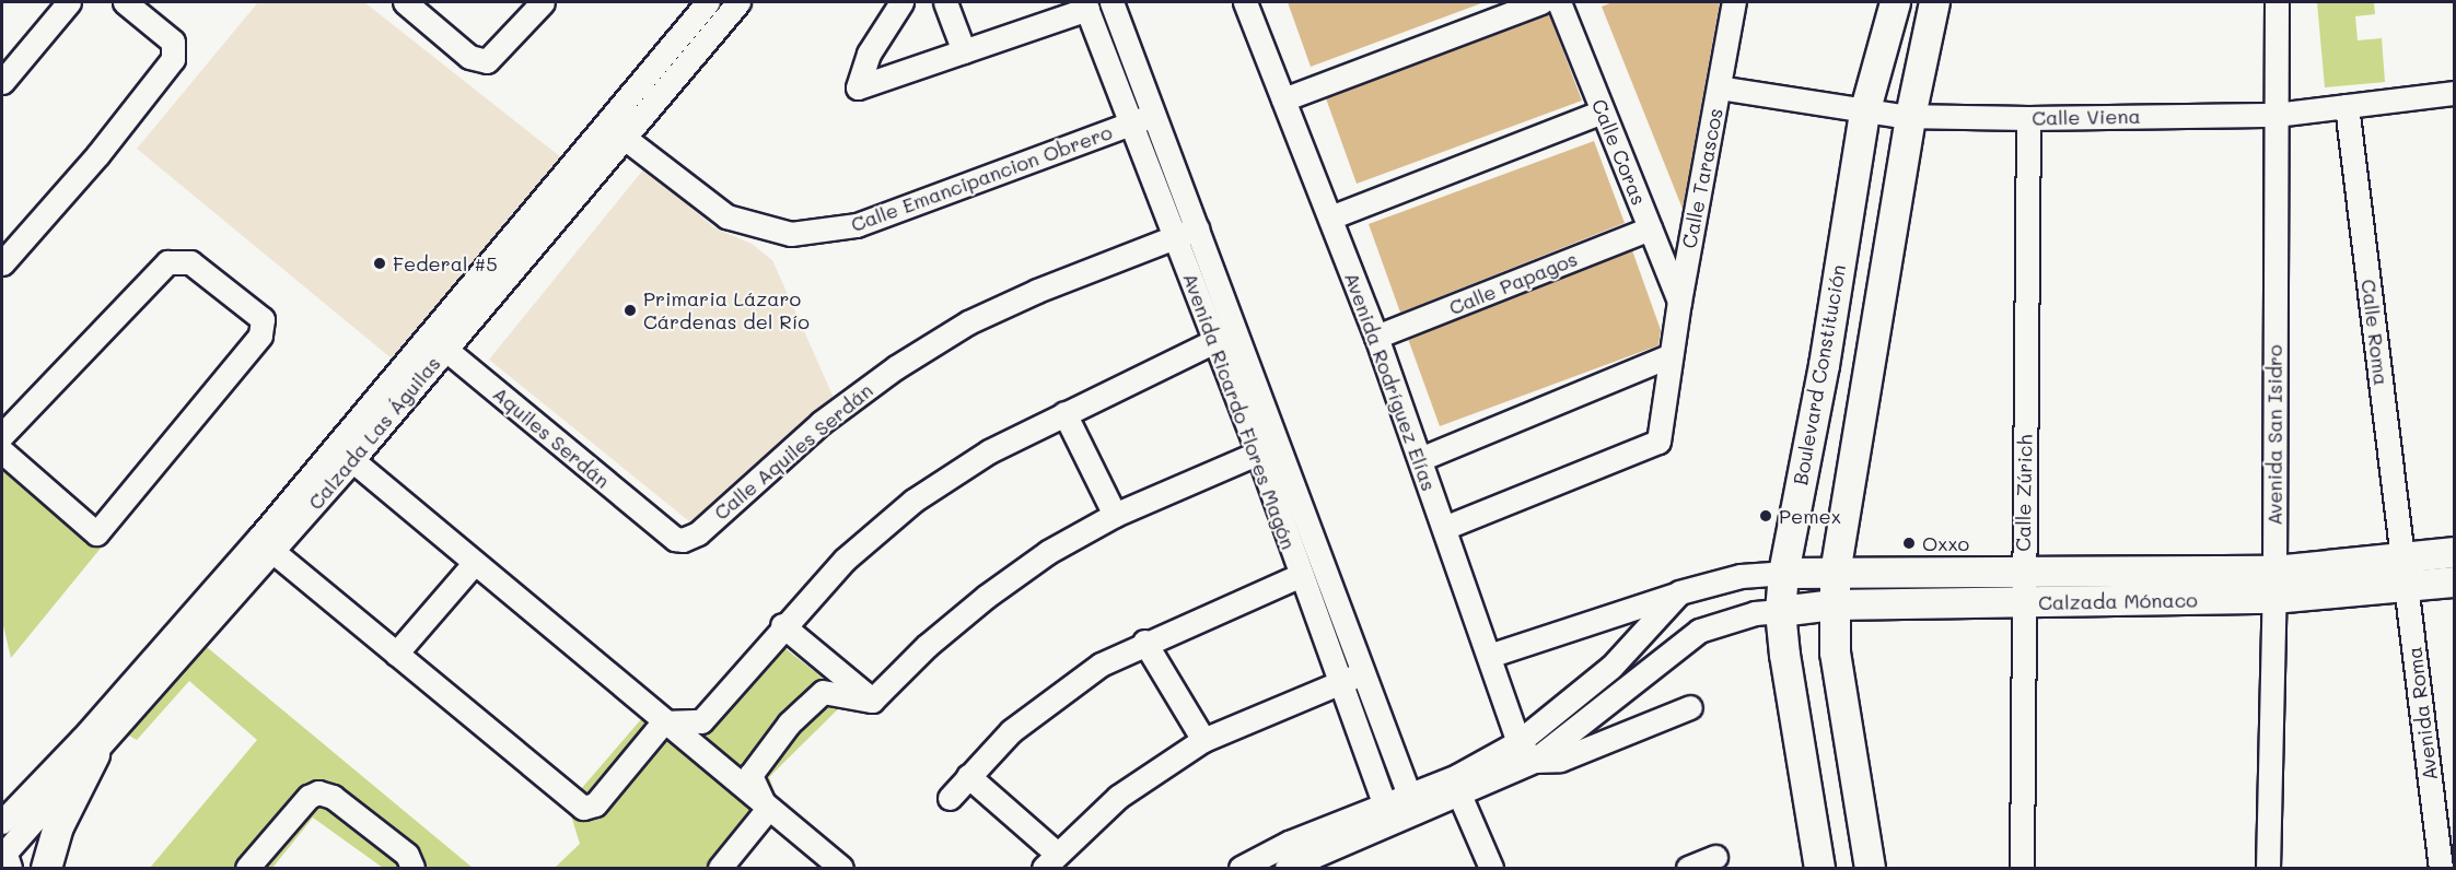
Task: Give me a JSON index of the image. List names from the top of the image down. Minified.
{"streets":{"main road":["Boulevard Constitución","Calzada Mónaco"],"street":["Calle Viena","Calle Coras","Calle Emancipancion Obrero","Calle Tarascos","Calle Papagos","Calle Roma","Avenida Rodríguez Elías","Avenida Ricardo Flores Magón","Calzada Las Águilas","Avenida San Isidro","Aquiles Serdán","Calle Aquiles Serdán","Calle Zúrich","Avenida Roma"]},"crossings":[["Calle Viena","Calle Tarascos"],["Calle Viena","Calle Roma"],["Calle Viena","Boulevard Constitución"],["Calle Viena","Avenida San Isidro"],["Calle Viena","Calle Zúrich"],["Calle Coras","Calle Tarascos"],["Calle Coras","Calle Papagos"],["Calle Emancipancion Obrero","Avenida Ricardo Flores Magón"],["Calle Emancipancion Obrero","Calzada Las Águilas"],["Calle Tarascos","Avenida Rodríguez Elías"],["Calle Papagos","Avenida Rodríguez Elías"],["Calle Roma","Calzada Mónaco"],["Calle Roma","Avenida Roma"],["Boulevard Constitución","Calzada Mónaco"],["Avenida Ricardo Flores Magón","Calle Aquiles Serdán"],["Calzada Las Águilas","Aquiles Serdán"],["Avenida San Isidro","Calzada Mónaco"],["Aquiles Serdán","Calle Aquiles Serdán"],["Calle Zúrich","Calzada Mónaco"],["Calzada Mónaco","Avenida Roma"]],"places":["Federal #5","Primaria Lázaro Cárdenas del Río","Pemex","Oxxo"]}
